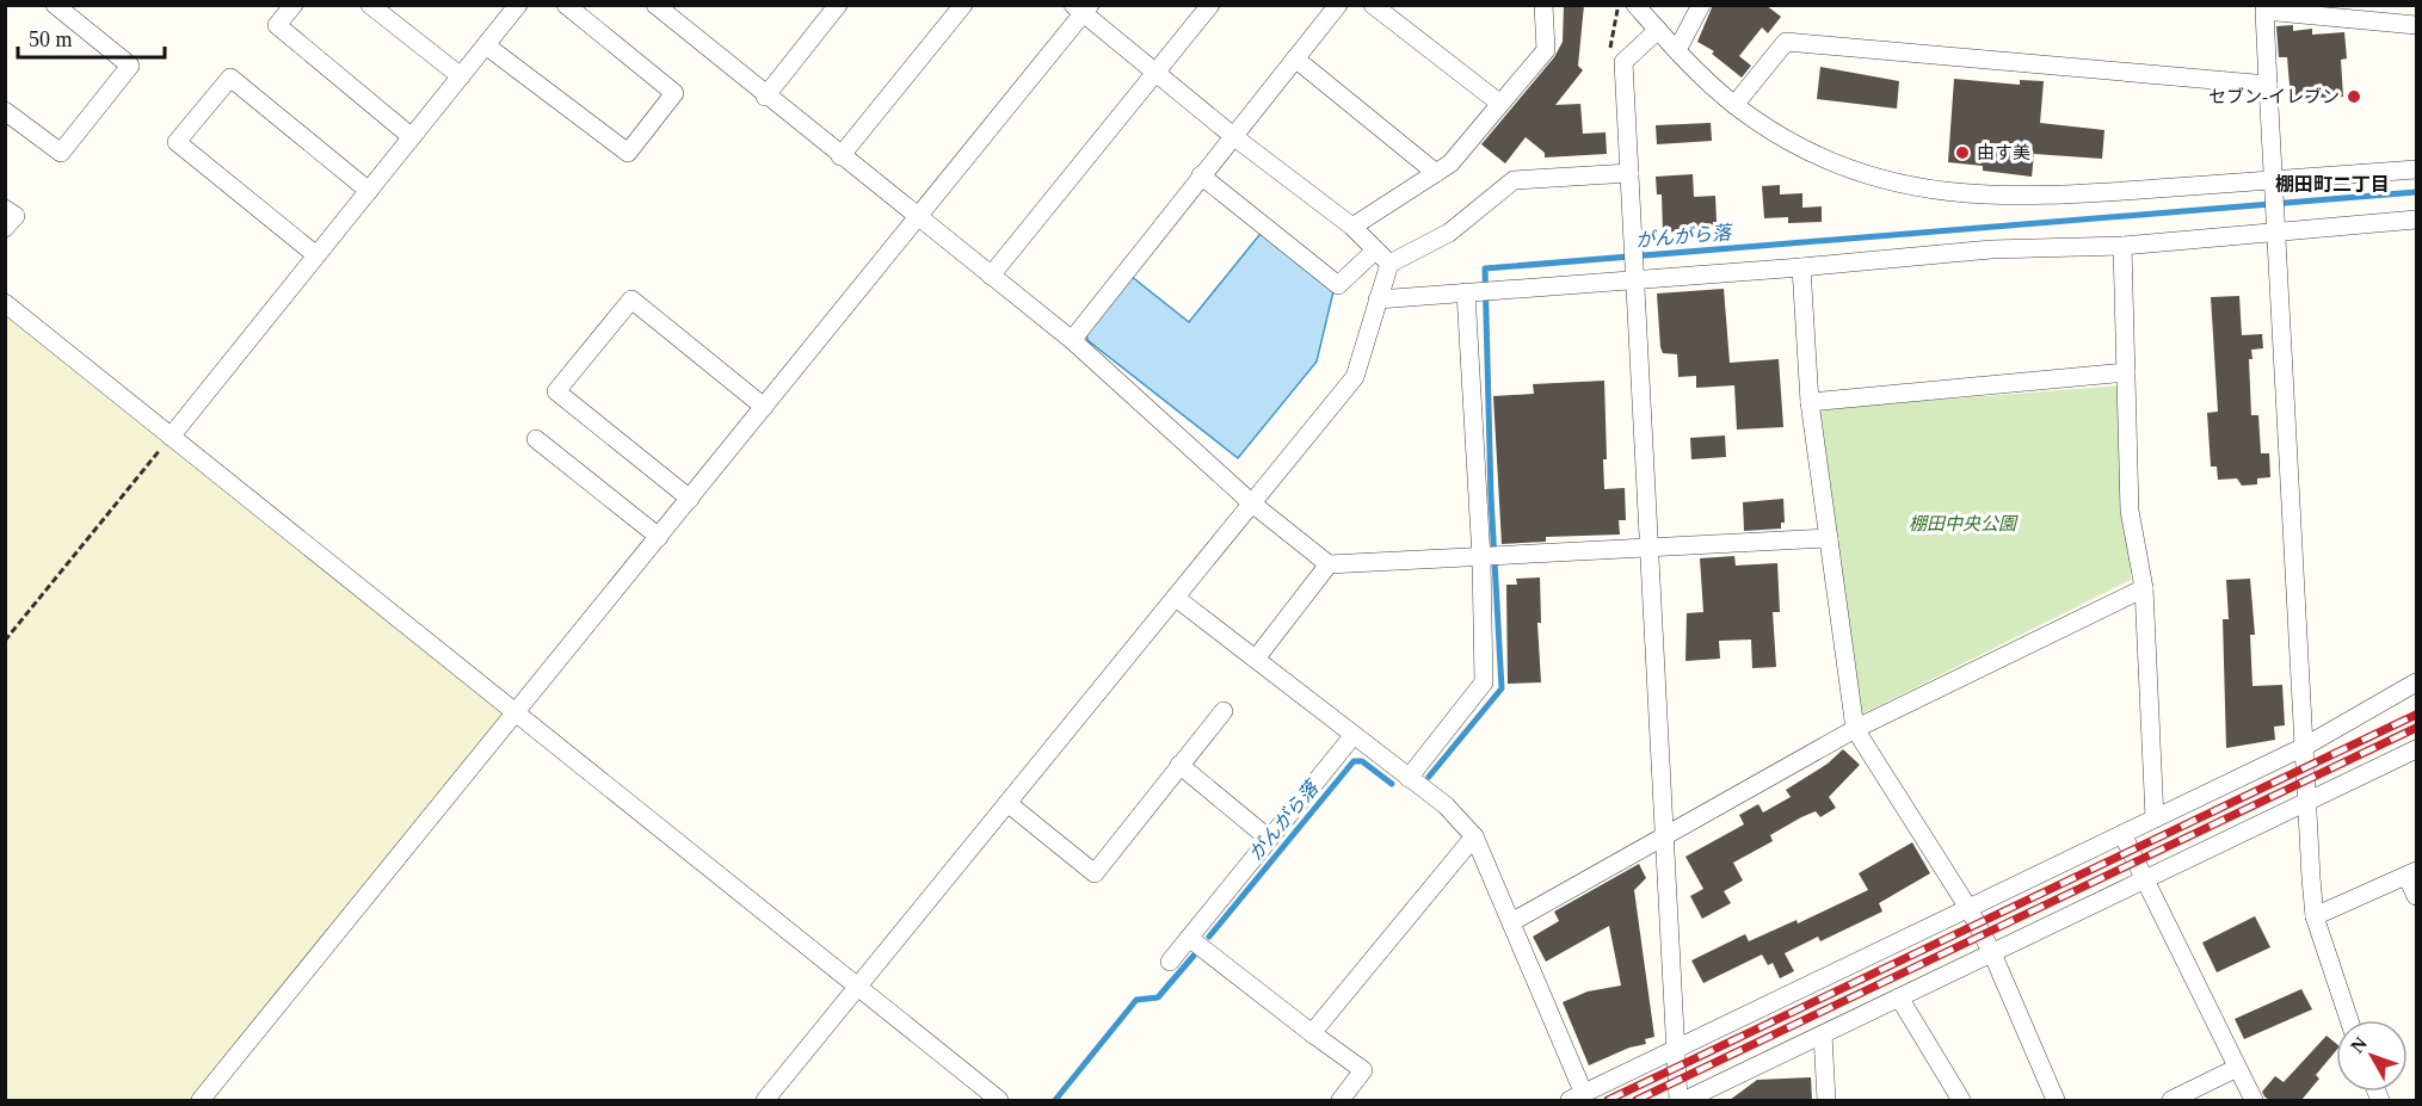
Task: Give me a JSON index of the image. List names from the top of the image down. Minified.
{"districts":["棚田町二丁目"],"water":["がんがら落"],"parks":["棚田中央公園"],"places":["セブン-イレブン","由す美"],"scale_bar":"50 m","north":"top left"}
